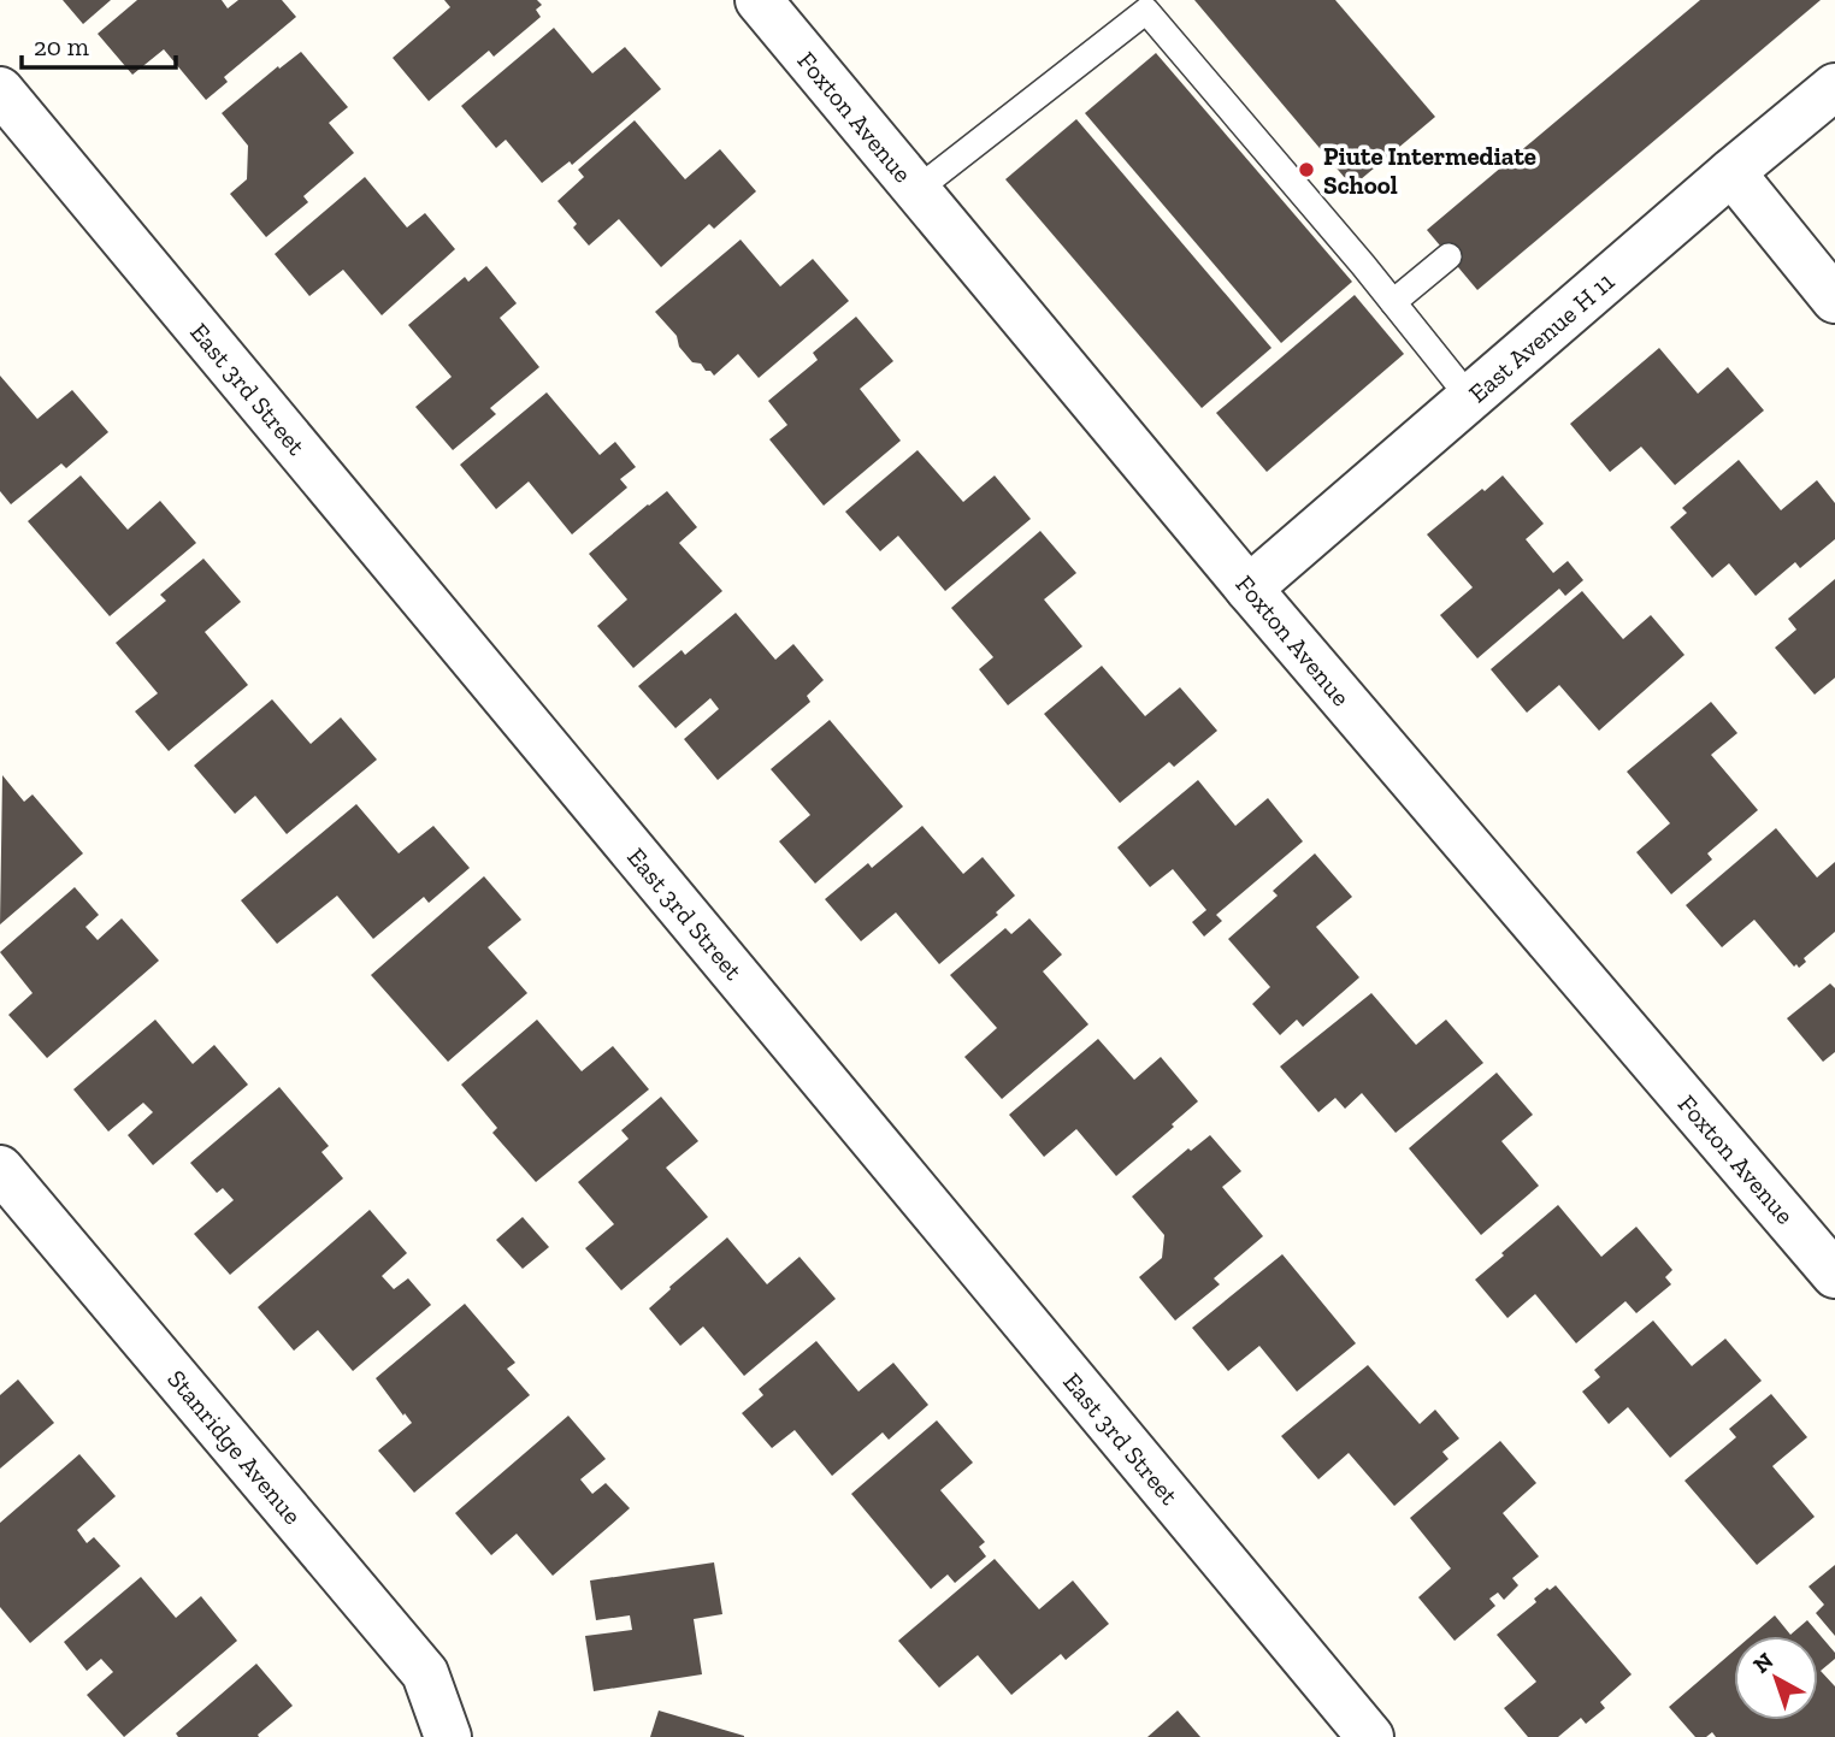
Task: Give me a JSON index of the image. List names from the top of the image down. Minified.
{"streets":{"street":["Foxton Avenue","East Avenue H 11","East 3rd Street","Stanridge Avenue"]},"crossings":[["Foxton Avenue","East Avenue H 11"]],"places":["Piute Intermediate School"],"scale_bar":"20 m","north":"top left"}
